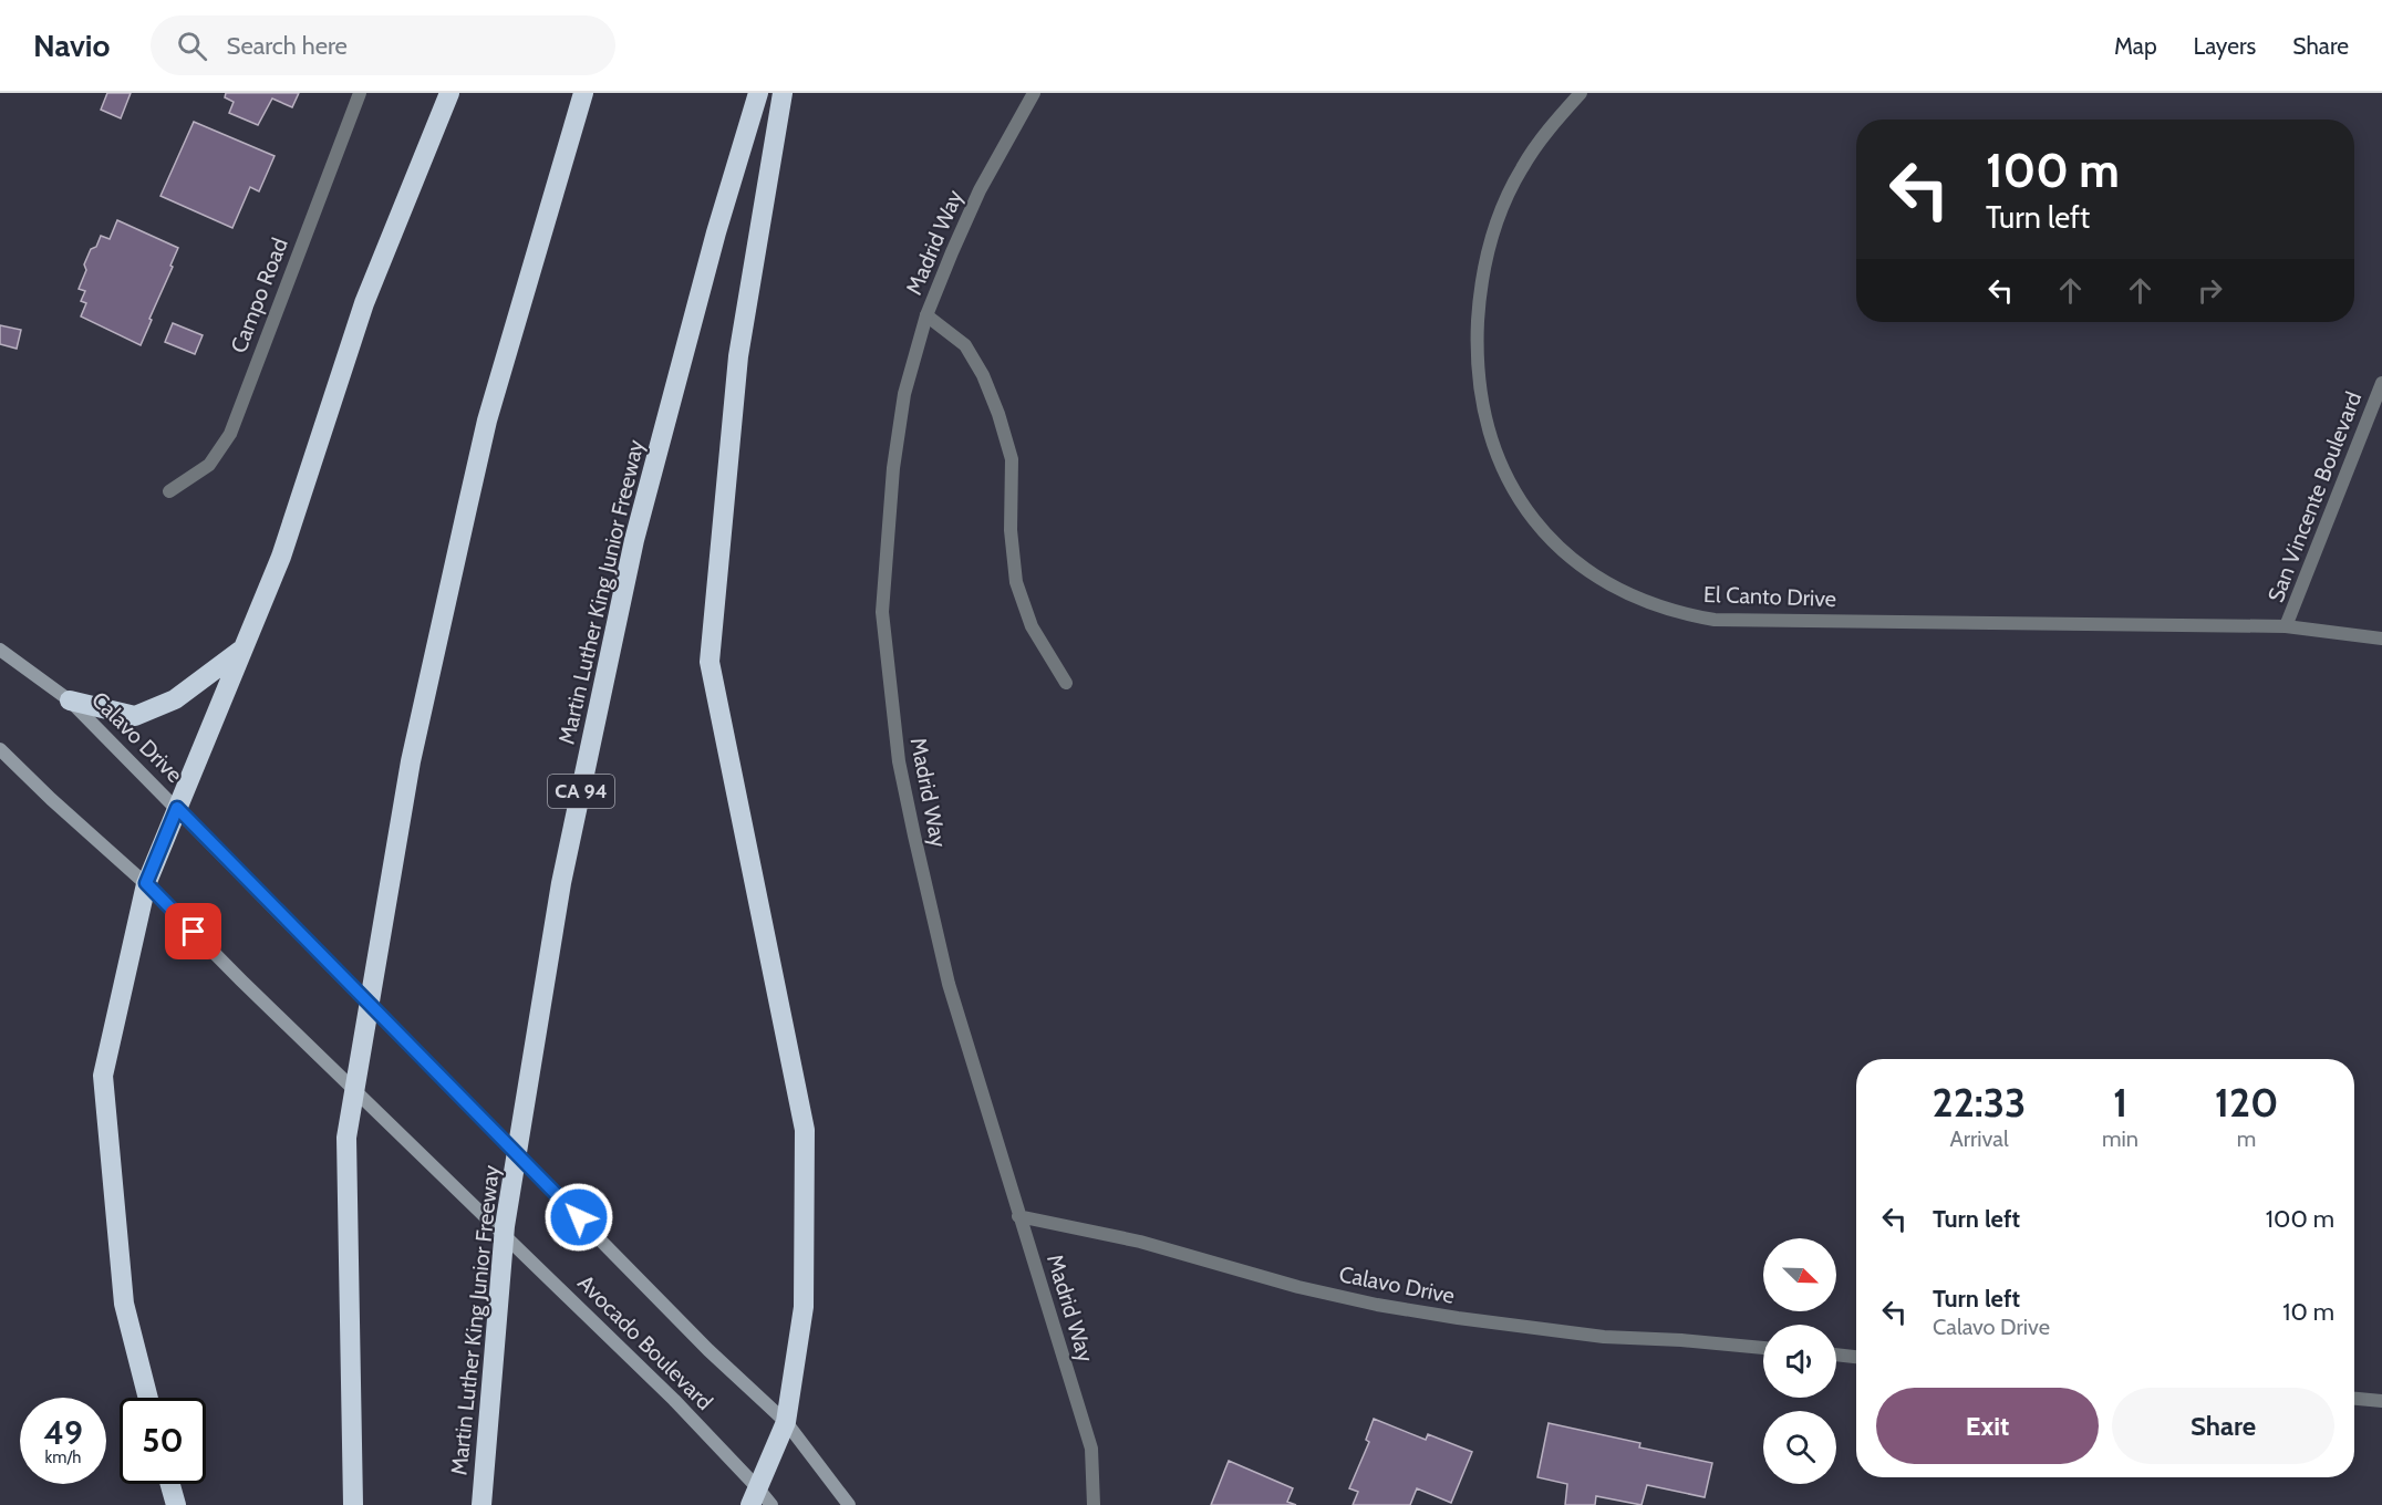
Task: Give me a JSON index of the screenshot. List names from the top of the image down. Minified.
{"streets":{"highway":["Martin Luther King Junior Freeway","CA 94"],"main road":["Calavo Drive","Avocado Boulevard"],"street":["Madrid Way","Campo Road","San Vincente Boulevard","El Canto Drive"]},"crossings":[["Madrid Way","Calavo Drive"],["San Vincente Boulevard","El Canto Drive"],["Calavo Drive","Avocado Boulevard"]],"north":"bottom right","page":{"header":"Navio","search":"Search here","nav":["Map","Layers","Share"],"turn":["100 m","Turn left"],"eta":["22:33","Arrival","1","min","120","m"],"list":[{"name":"Turn left","value":"100 m"},{"name":"Turn left","note":"Calavo Drive","value":"10 m"}],"buttons":["Exit","Share"],"speed":"49 km/h","limit":"50"}}
